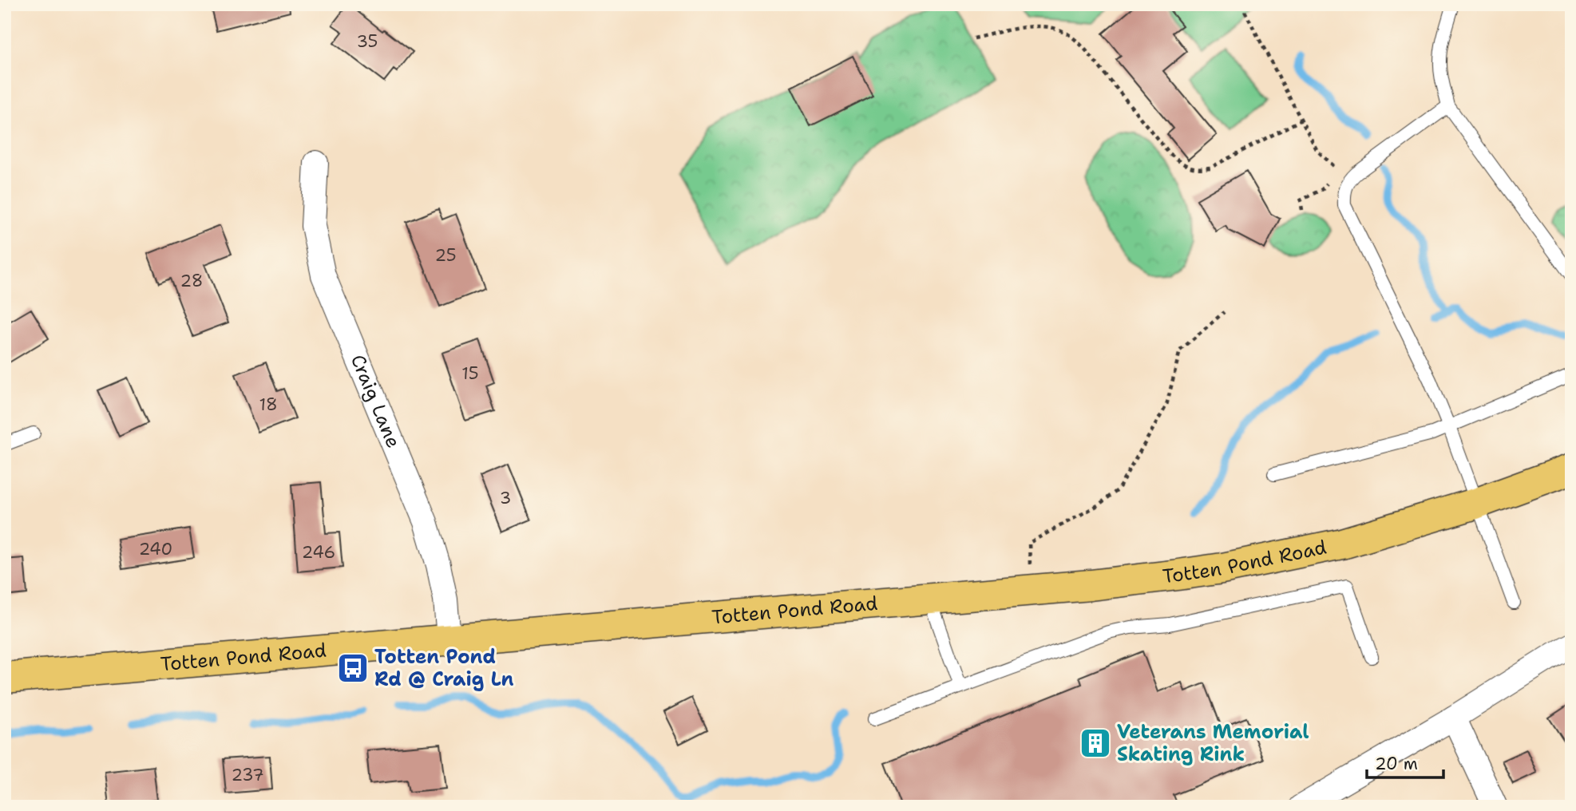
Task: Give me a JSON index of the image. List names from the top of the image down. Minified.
{"streets":{"main road":["Totten Pond Road"],"street":["Craig Lane"]},"crossings":[["Craig Lane","Totten Pond Road"]],"places":{"bus stop":["Totten Pond Rd @ Craig Ln"],"building":["Veterans Memorial Skating Rink"]},"house_numbers":["35","25","28","15","18","3","240","246","237"],"scale_bar":"20 m"}
